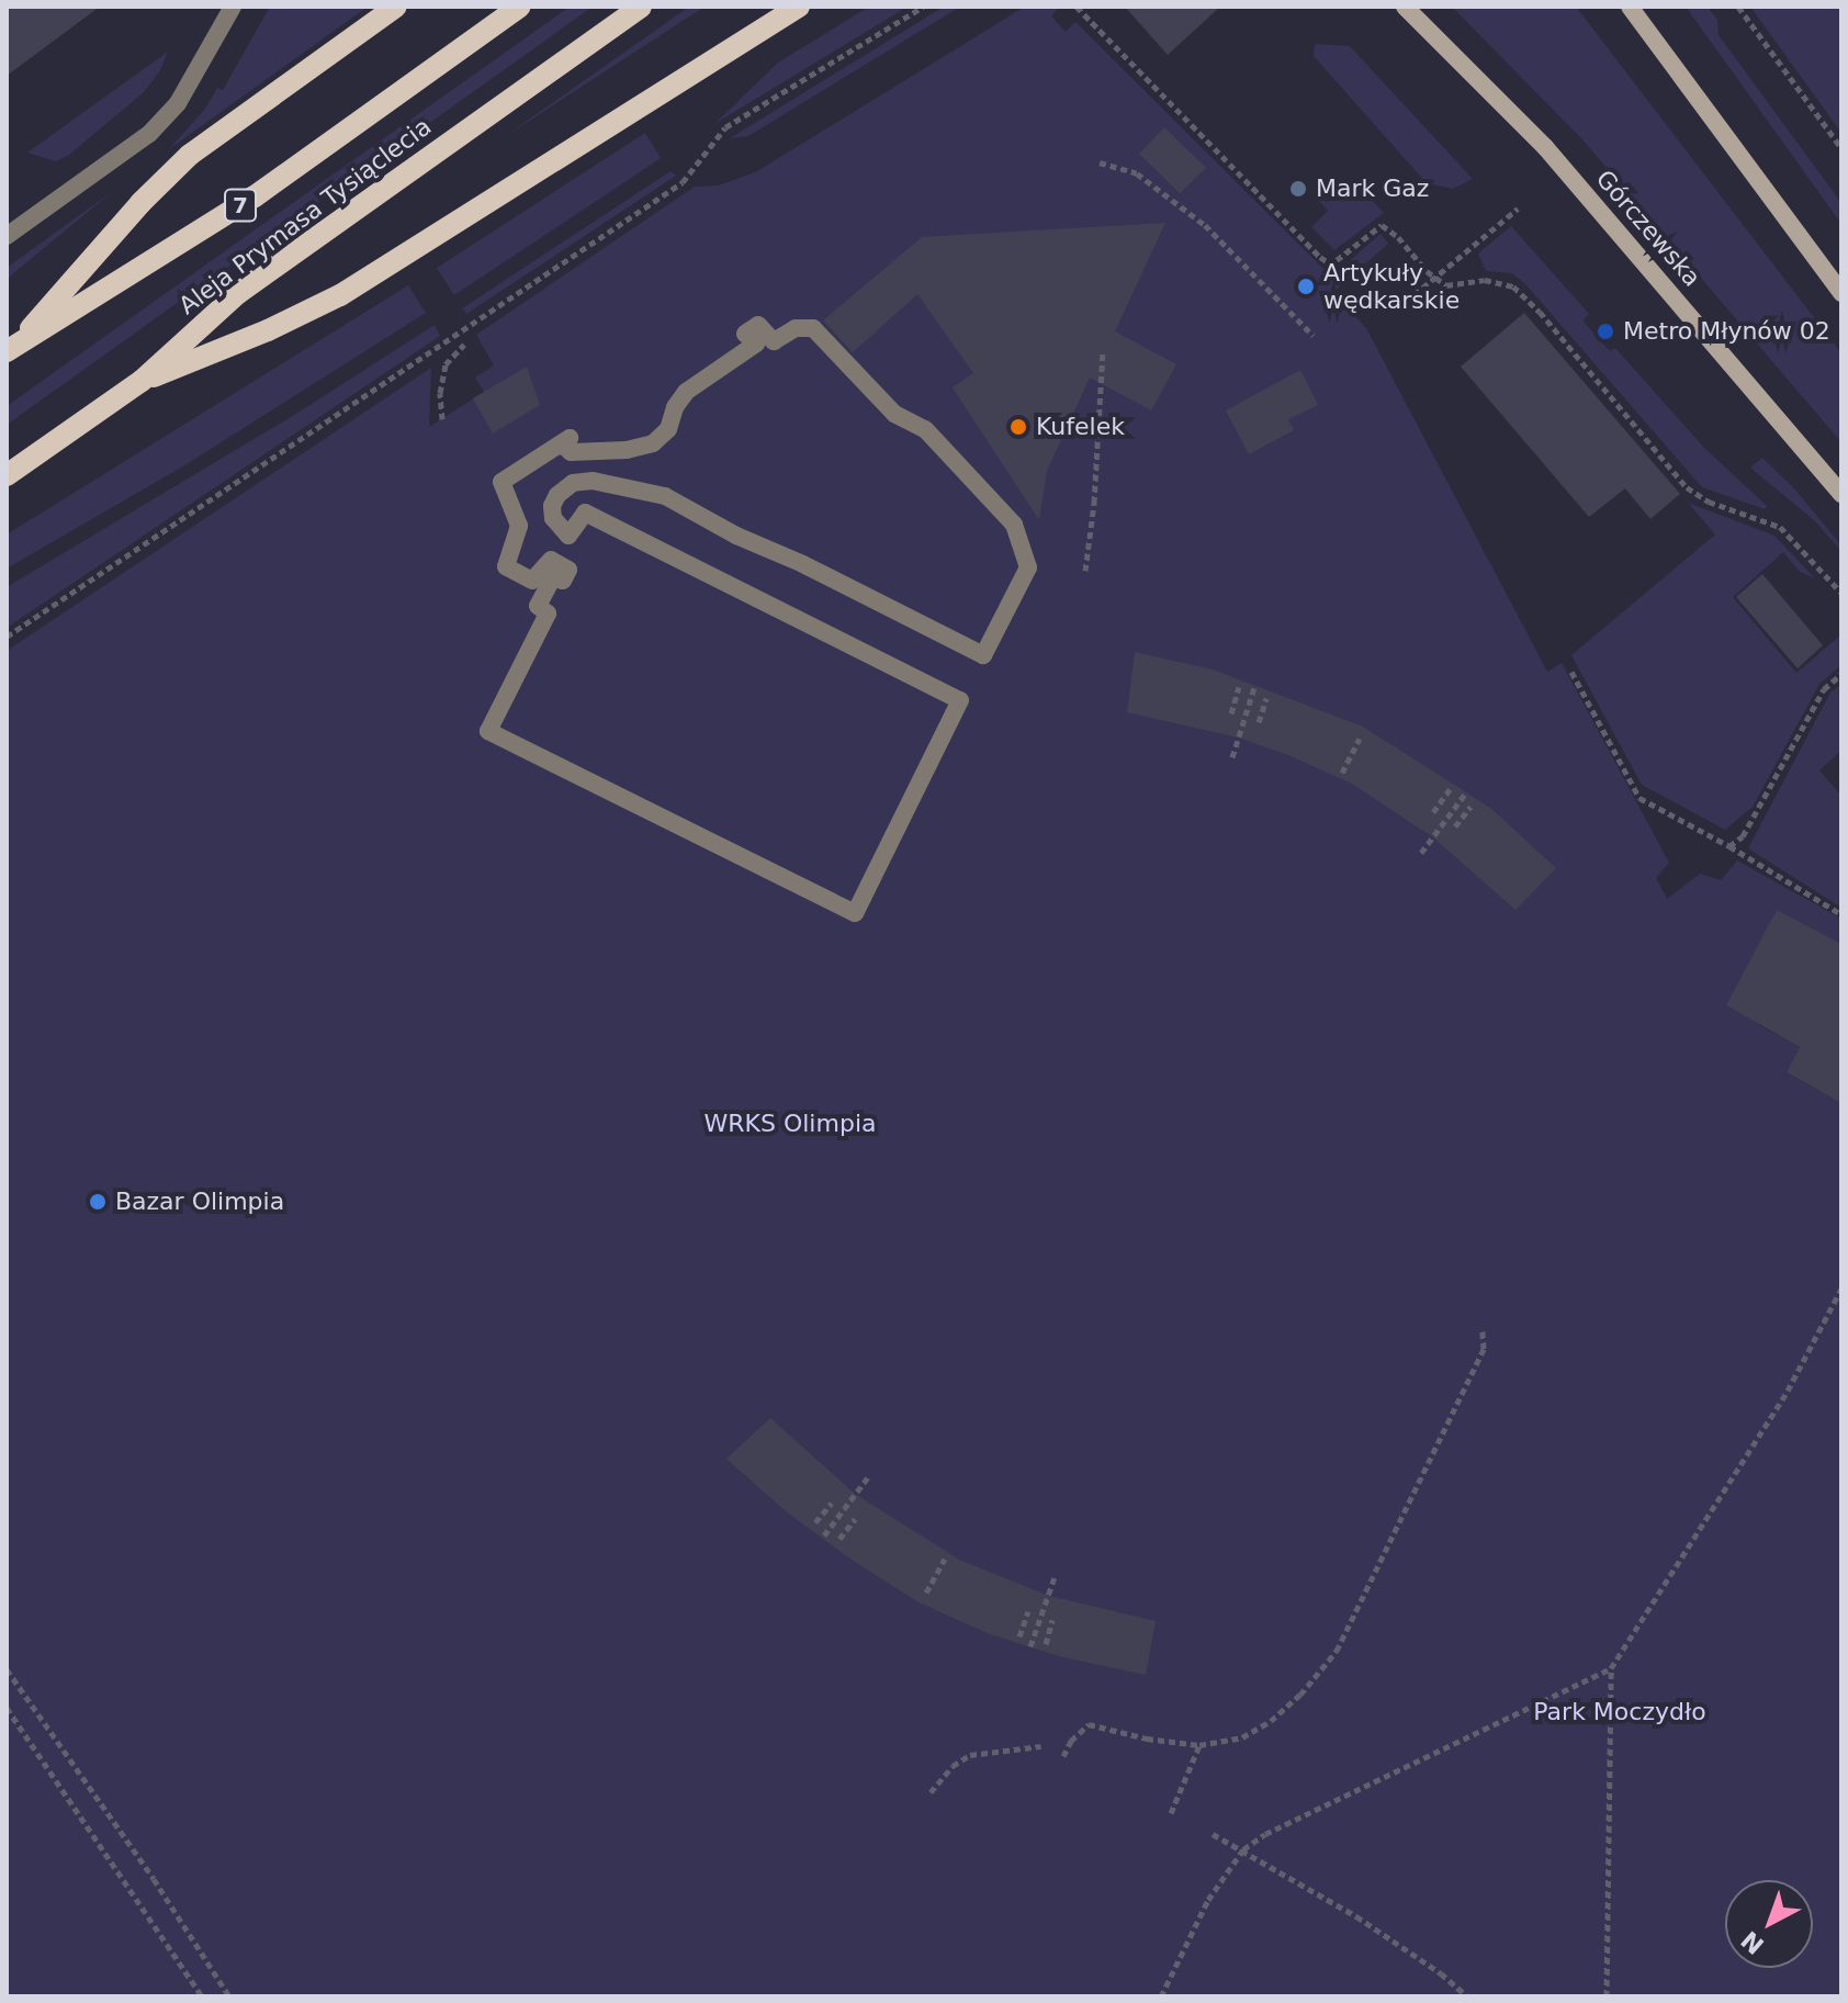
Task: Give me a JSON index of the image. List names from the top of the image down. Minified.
{"streets":{"main road":["7","Aleja Prymasa Tysiąclecia","Górczewska"]},"parks":["WRKS Olimpia","Park Moczydło"],"places":["Mark Gaz","Artykuły wędkarskie","Metro Młynów 02","Kufelek","Bazar Olimpia"],"north":"bottom left"}
